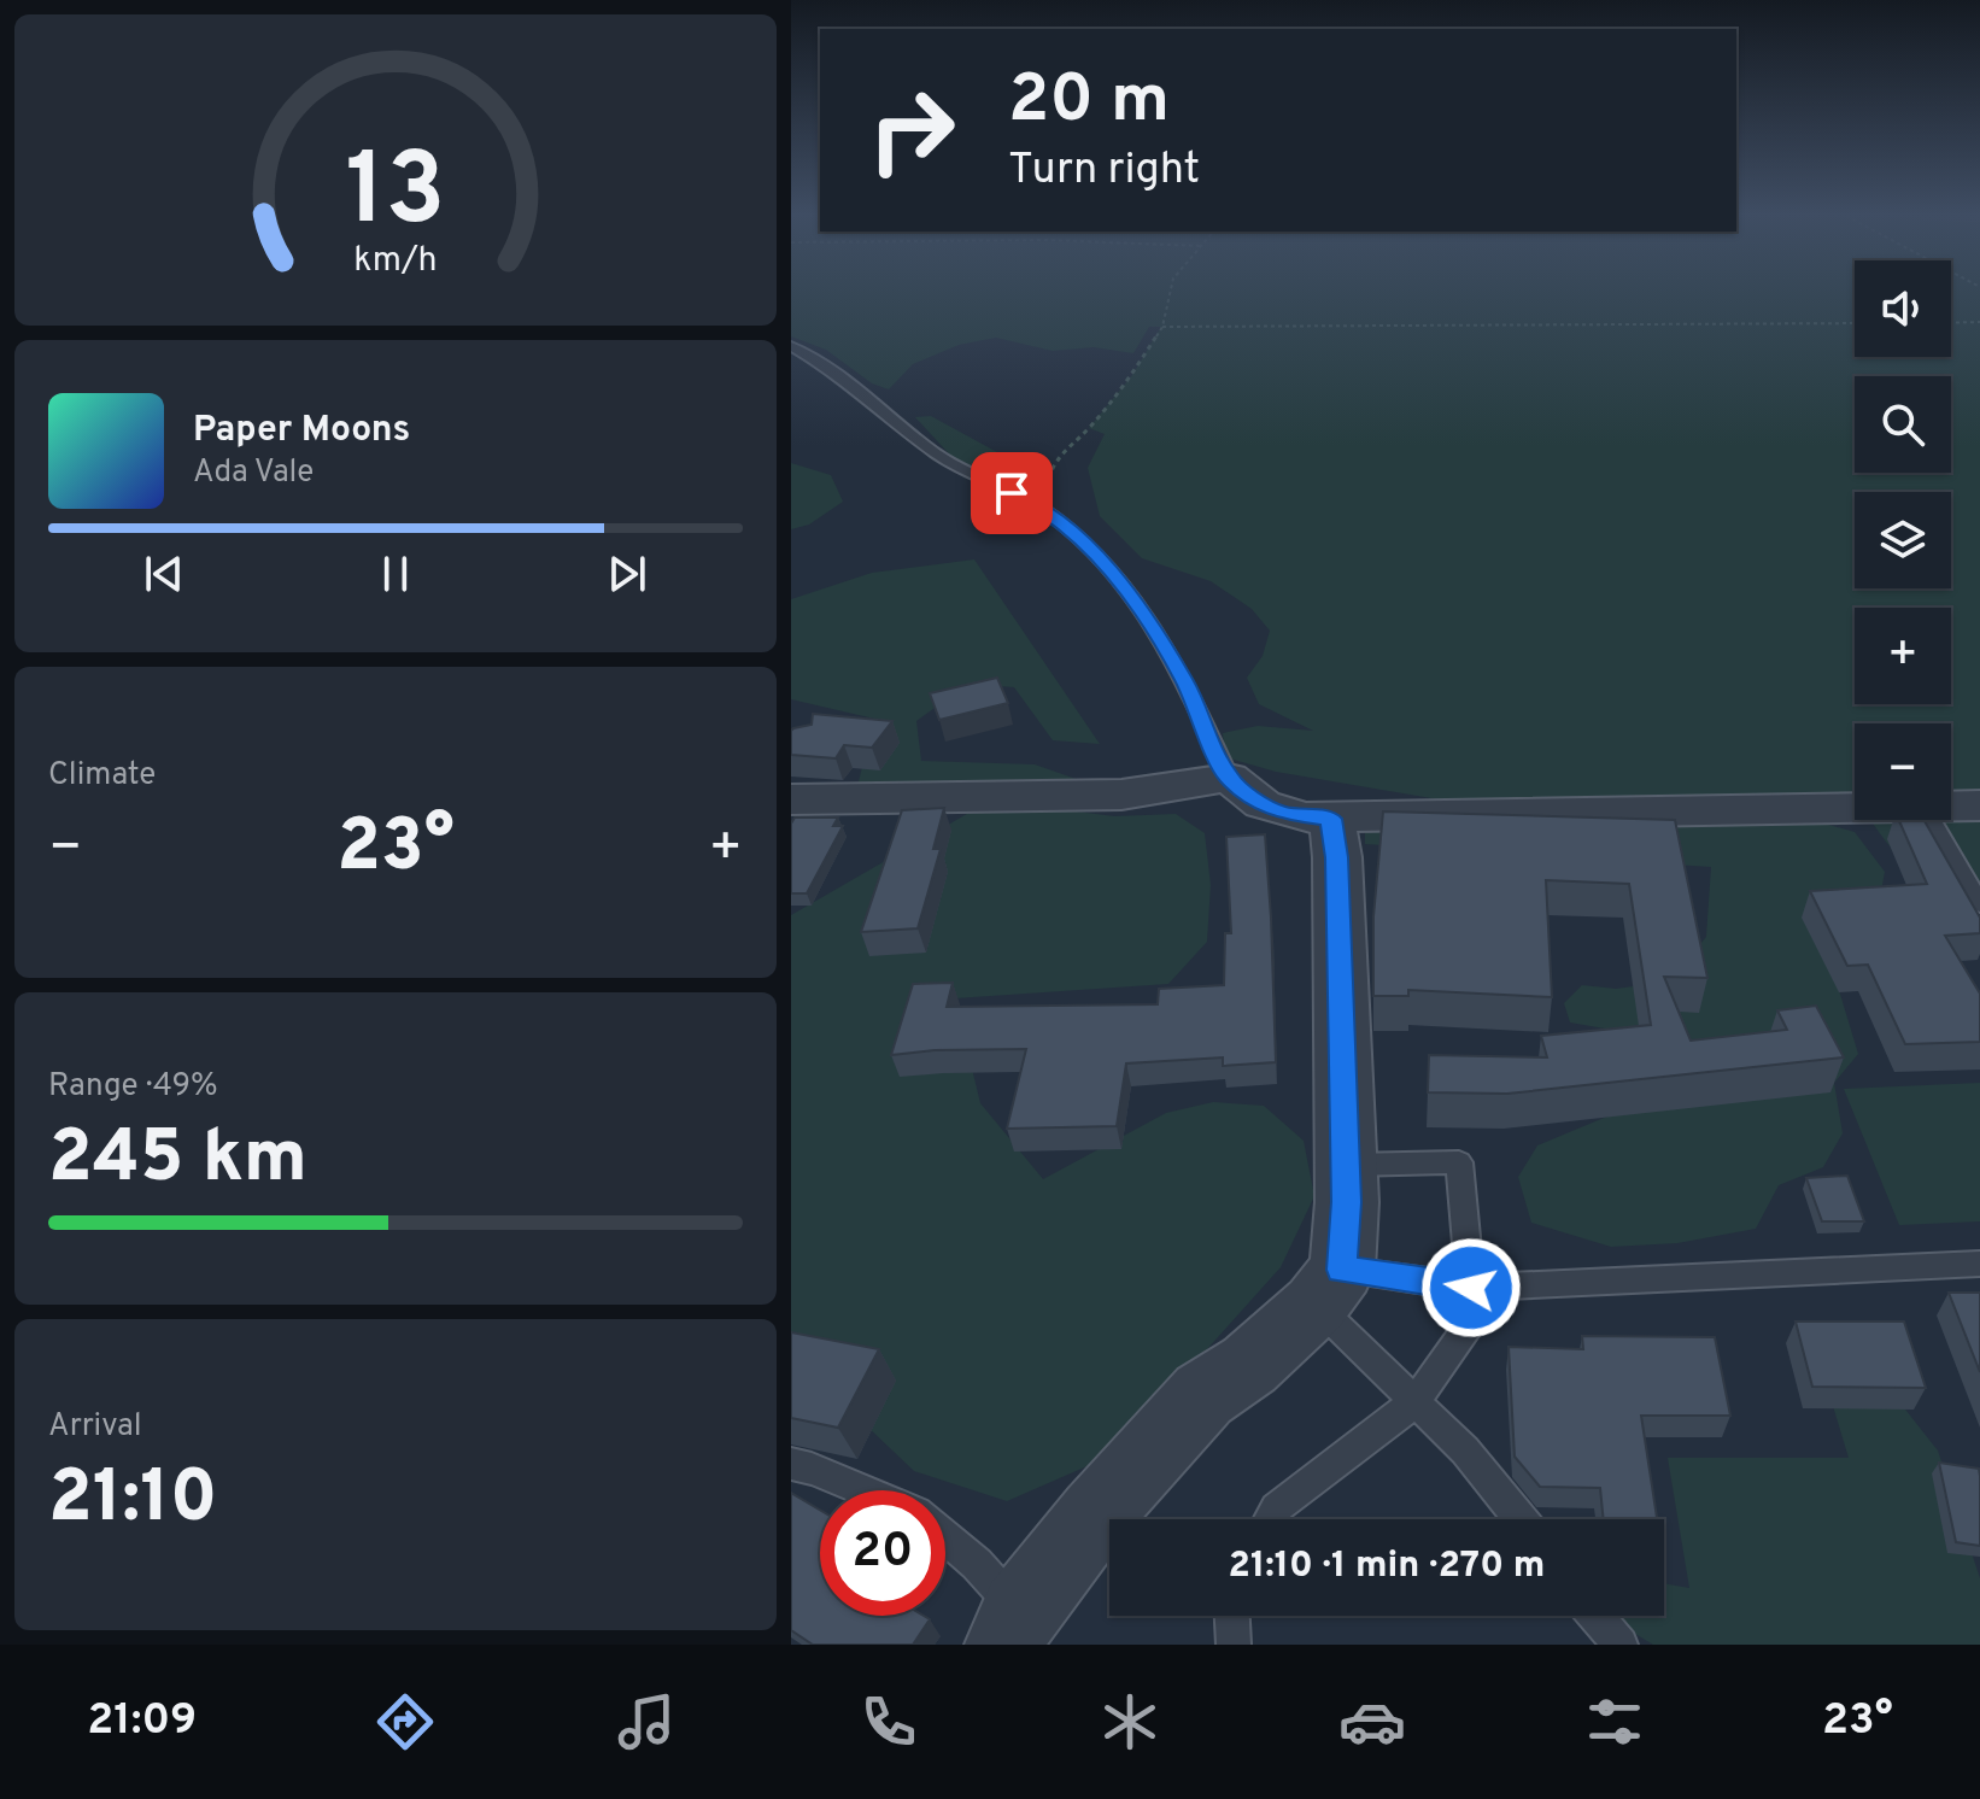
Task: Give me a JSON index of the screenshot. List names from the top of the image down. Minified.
{"page":{"turn":["20 m","Turn right"],"map_buttons":["+","−"],"song":["Paper Moons","Ada Vale"],"tile":["Climate",["Range · 49%","245 km"],["Arrival","21:10"]],"heat":["−","23°","+"],"limit":"20","trip":"21:10 · 1 min · 270 m","tabs":["21:09","23°"],"gauge":["13","km/h"]}}
